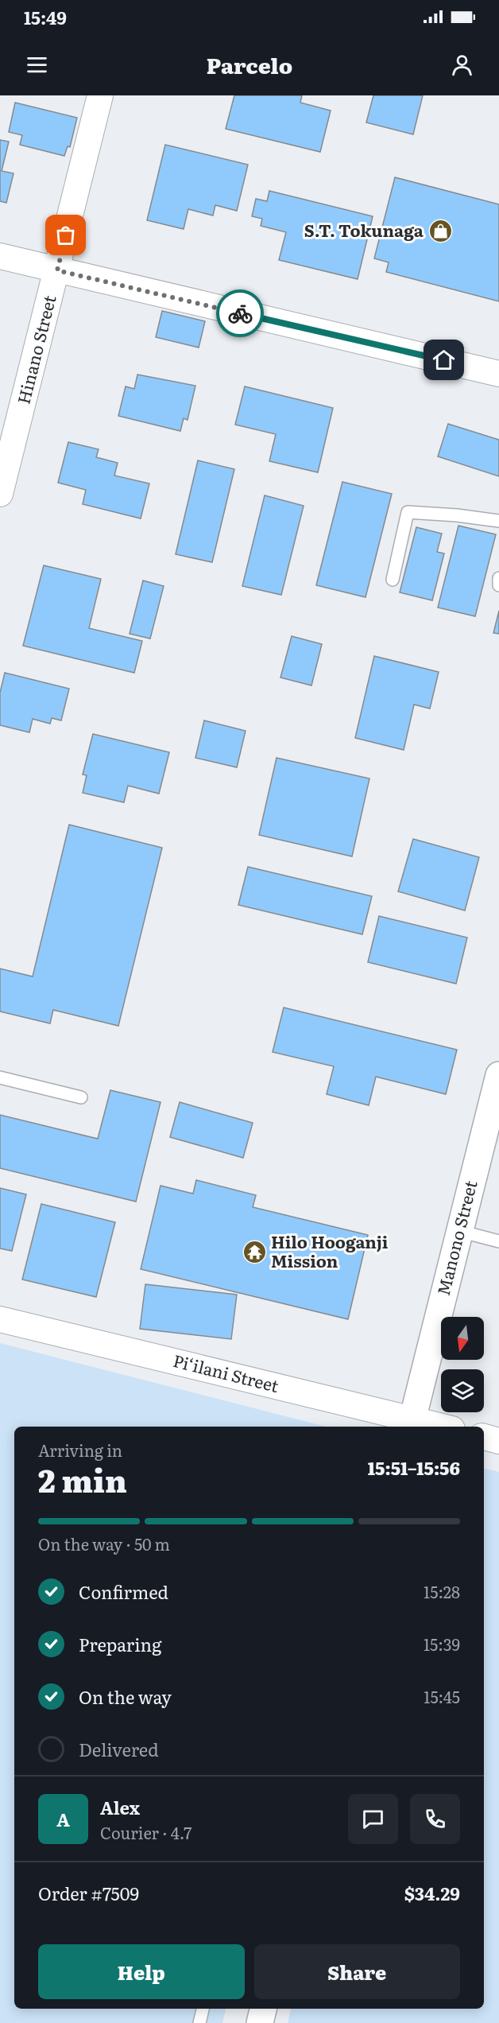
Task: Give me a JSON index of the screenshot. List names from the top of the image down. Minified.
{"streets":{"street":["Hinano Street","Manono Street","Pi‘ilani Street"]},"crossings":[["Manono Street","Pi‘ilani Street"]],"places":{"shop":["S.T. Tokunaga"],"temple":["Hilo Hooganji Mission"]},"north":"bottom","page":{"status":"15:49","header":"Parcelo","heading":["2 min","Arriving in","15:51–15:56"],"panel":["Alex","Courier · 4.7","Order #7509","$34.29"],"bar":"On the way · 50 m","list":[["Confirmed","15:28"],["Preparing","15:39"],["On the way","15:45"],"Delivered"],"round":"A","buttons":["Help","Share"]}}
